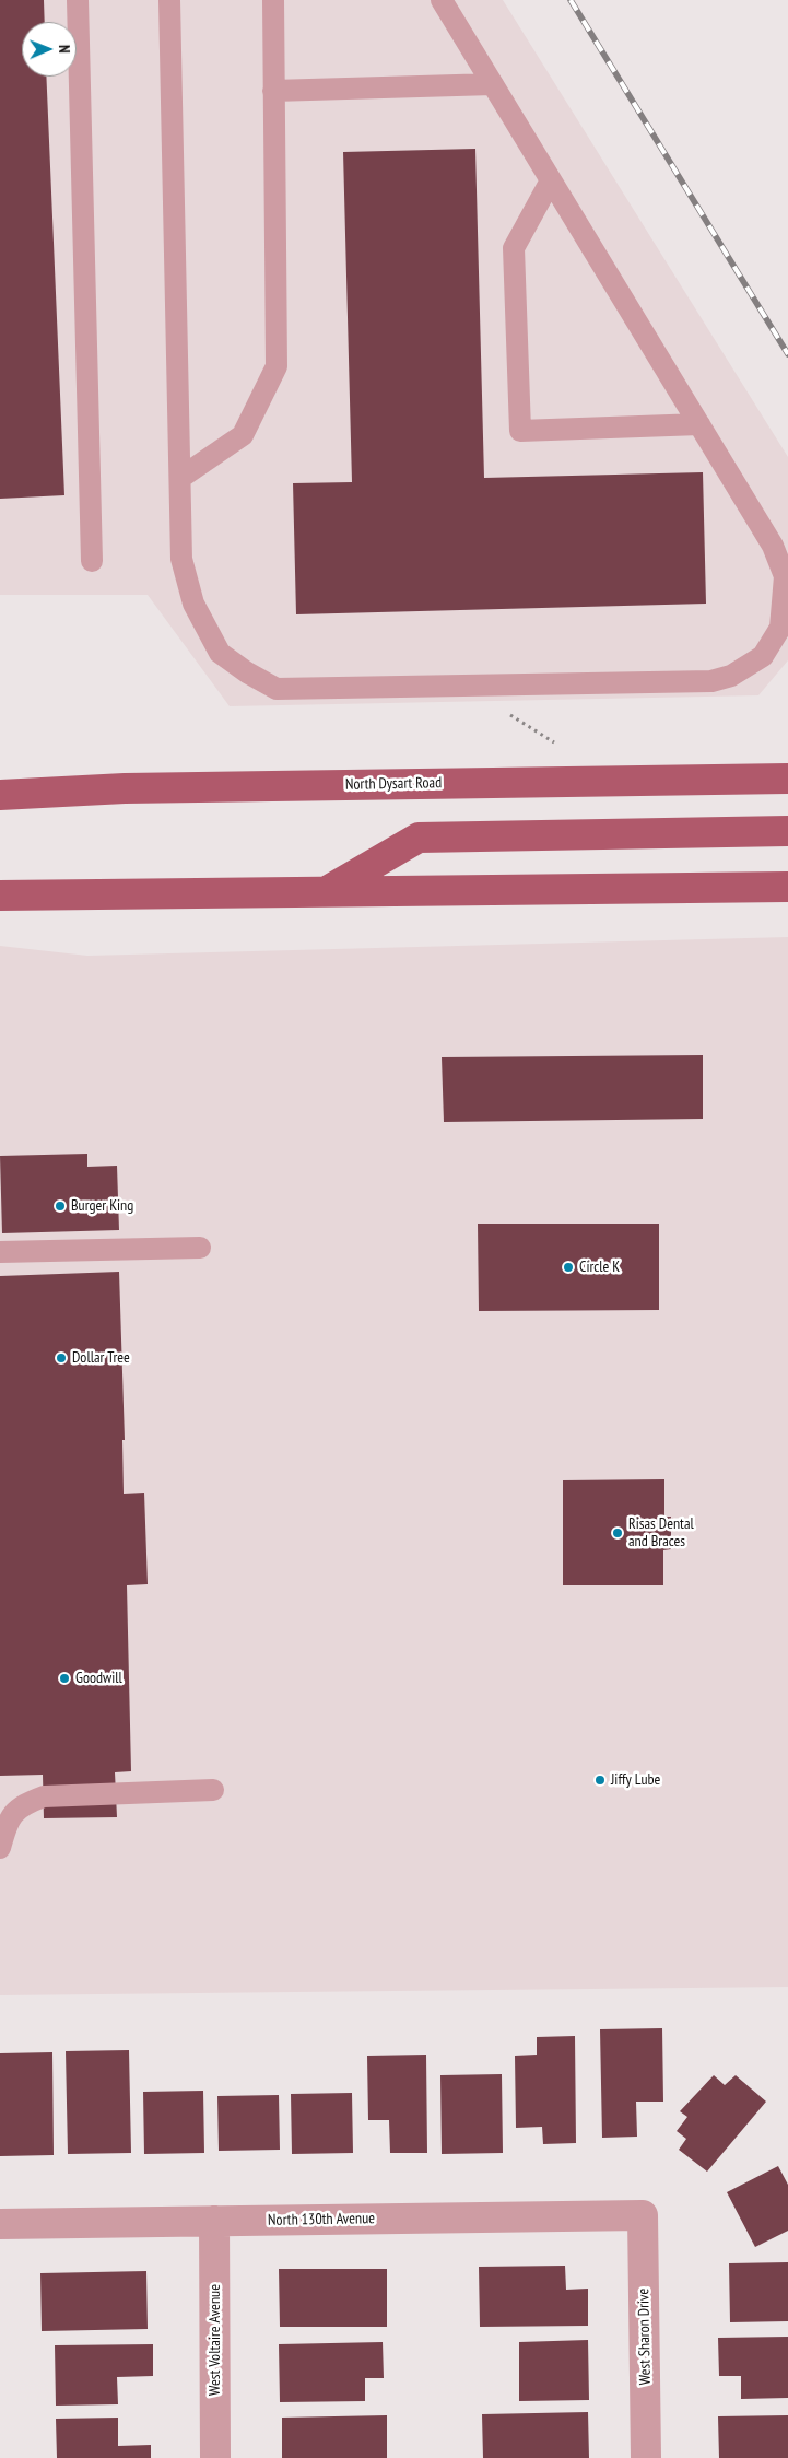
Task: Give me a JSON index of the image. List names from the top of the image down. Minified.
{"streets":{"main road":["North Dysart Road"],"street":["North 130th Avenue","West Sharon Drive","West Voltaire Avenue"]},"crossings":[["North 130th Avenue","West Sharon Drive"],["North 130th Avenue","West Voltaire Avenue"]],"places":["Burger King","Circle K","Dollar Tree","Risas Dental and Braces","Goodwill","Jiffy Lube"],"north":"right"}
